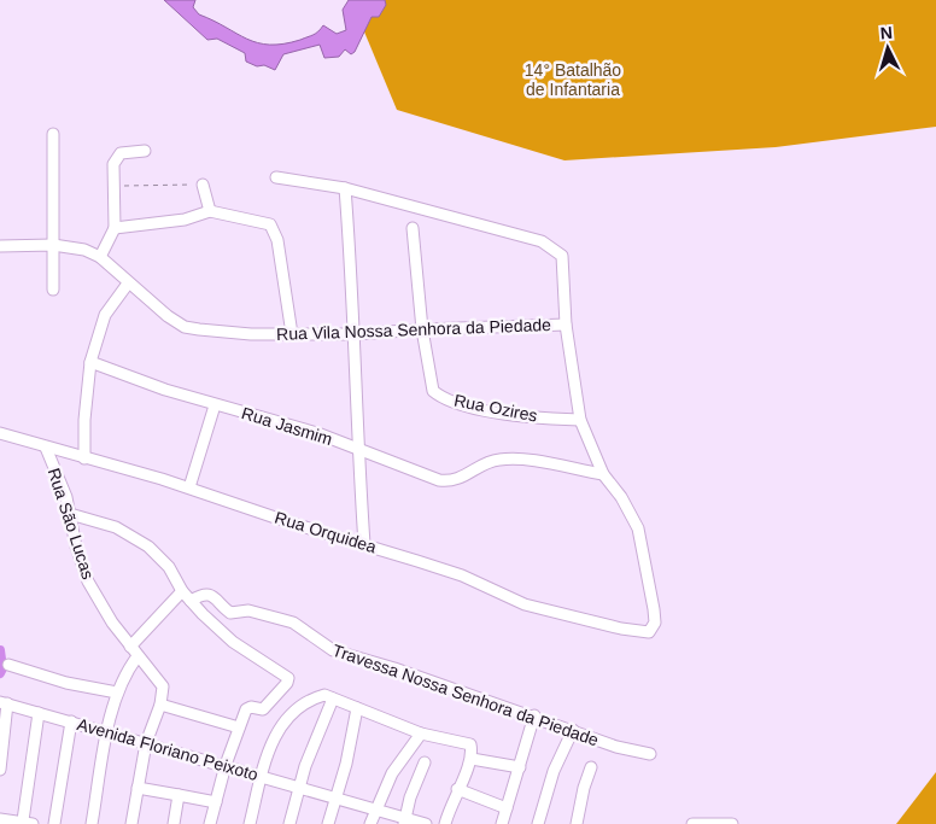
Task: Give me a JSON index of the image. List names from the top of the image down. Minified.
{"streets":{"street":["Rua Vila Nossa Senhora da Piedade","Rua Ozires","Rua Jasmim","Rua São Lucas","Rua Orquidea","Travessa Nossa Senhora da Piedade","Avenida Floriano Peixoto"]},"crossings":[["Rua Vila Nossa Senhora da Piedade","Rua Ozires"],["Rua Jasmim","Rua Orquidea"],["Rua São Lucas","Rua Orquidea"]],"parks":["14° Batalhão de Infantaria"],"north":"top"}
